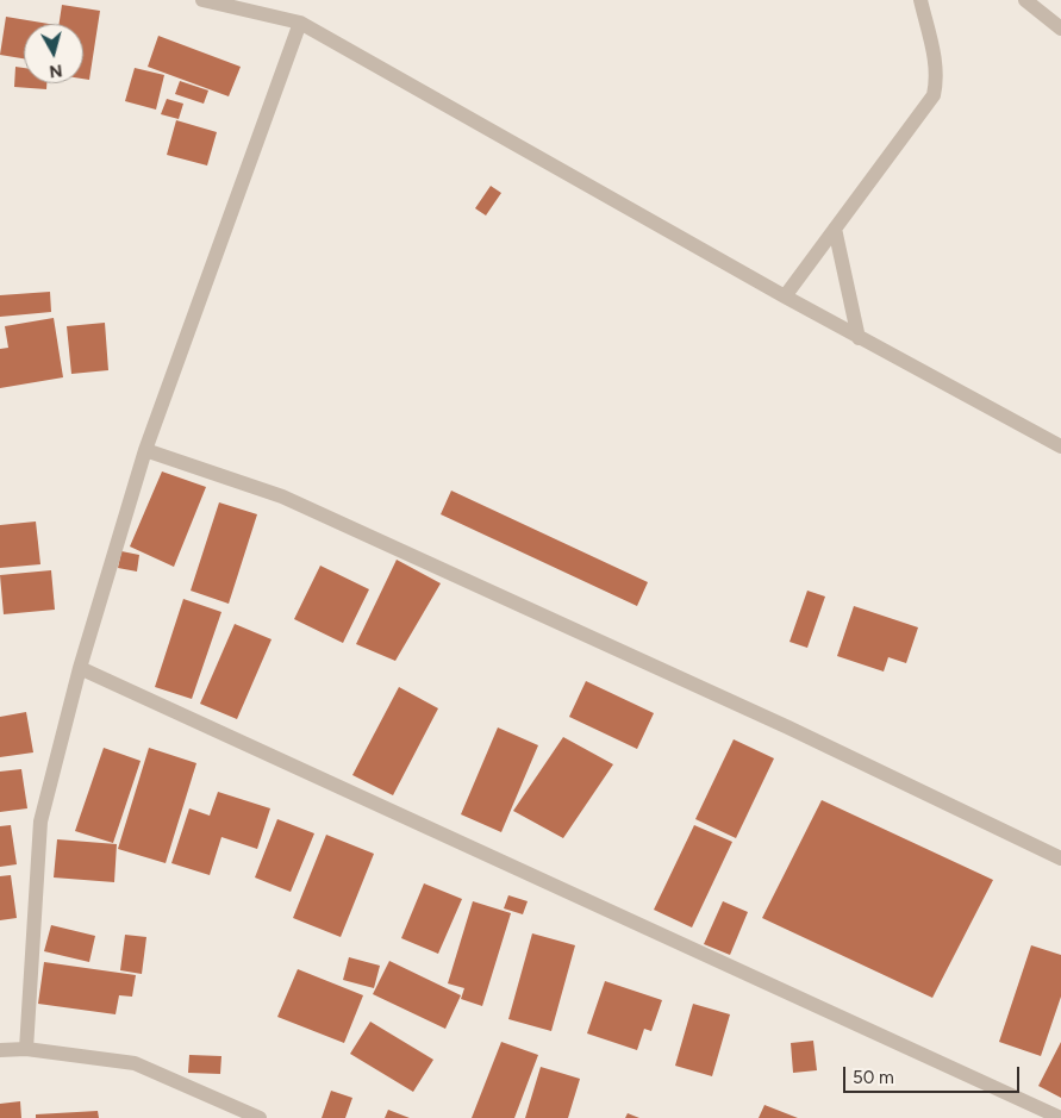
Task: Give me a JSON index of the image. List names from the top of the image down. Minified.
{"scale_bar":"50 m","north":"bottom"}
